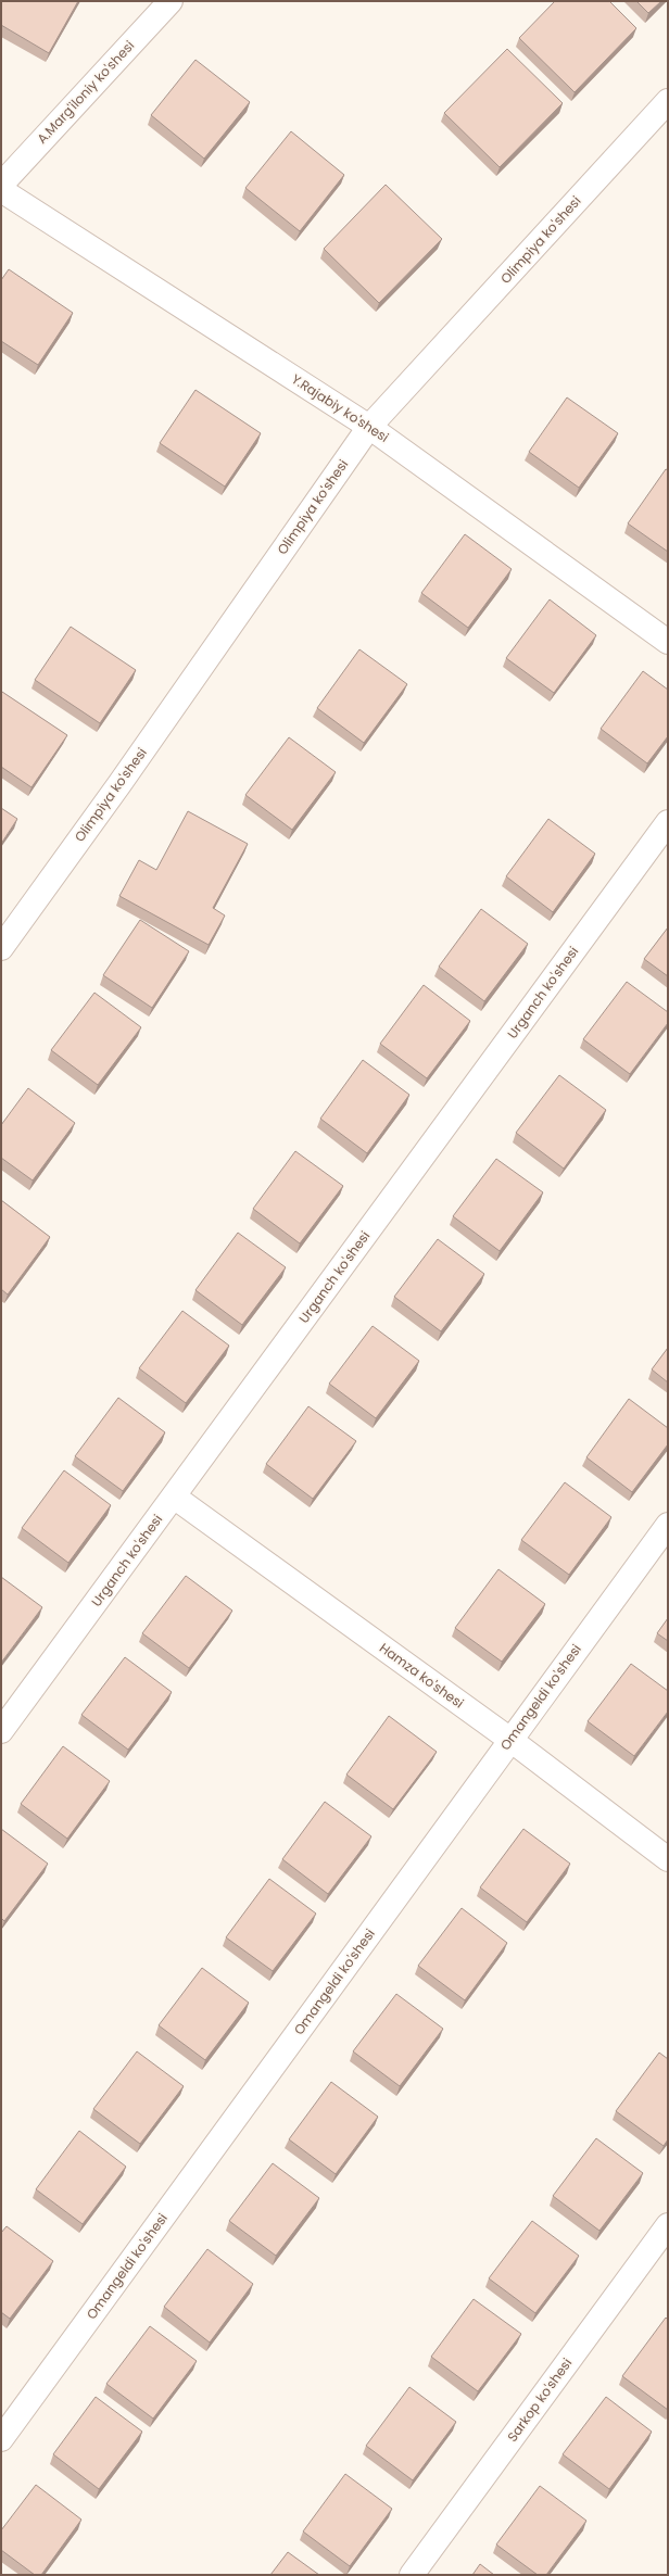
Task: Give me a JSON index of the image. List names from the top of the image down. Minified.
{"streets":{"street":["A.Marg'iloniy ko'shesi","Olimpiya ko'shesi","Y.Rajabiy ko'shesi","Urganch ko'shesi","Hamza ko'shesi","Omangeldi ko'shesi","Sarkop ko'shesi"]},"crossings":[["Olimpiya ko'shesi","Y.Rajabiy ko'shesi"],["Urganch ko'shesi","Hamza ko'shesi"],["Hamza ko'shesi","Omangeldi ko'shesi"]]}
